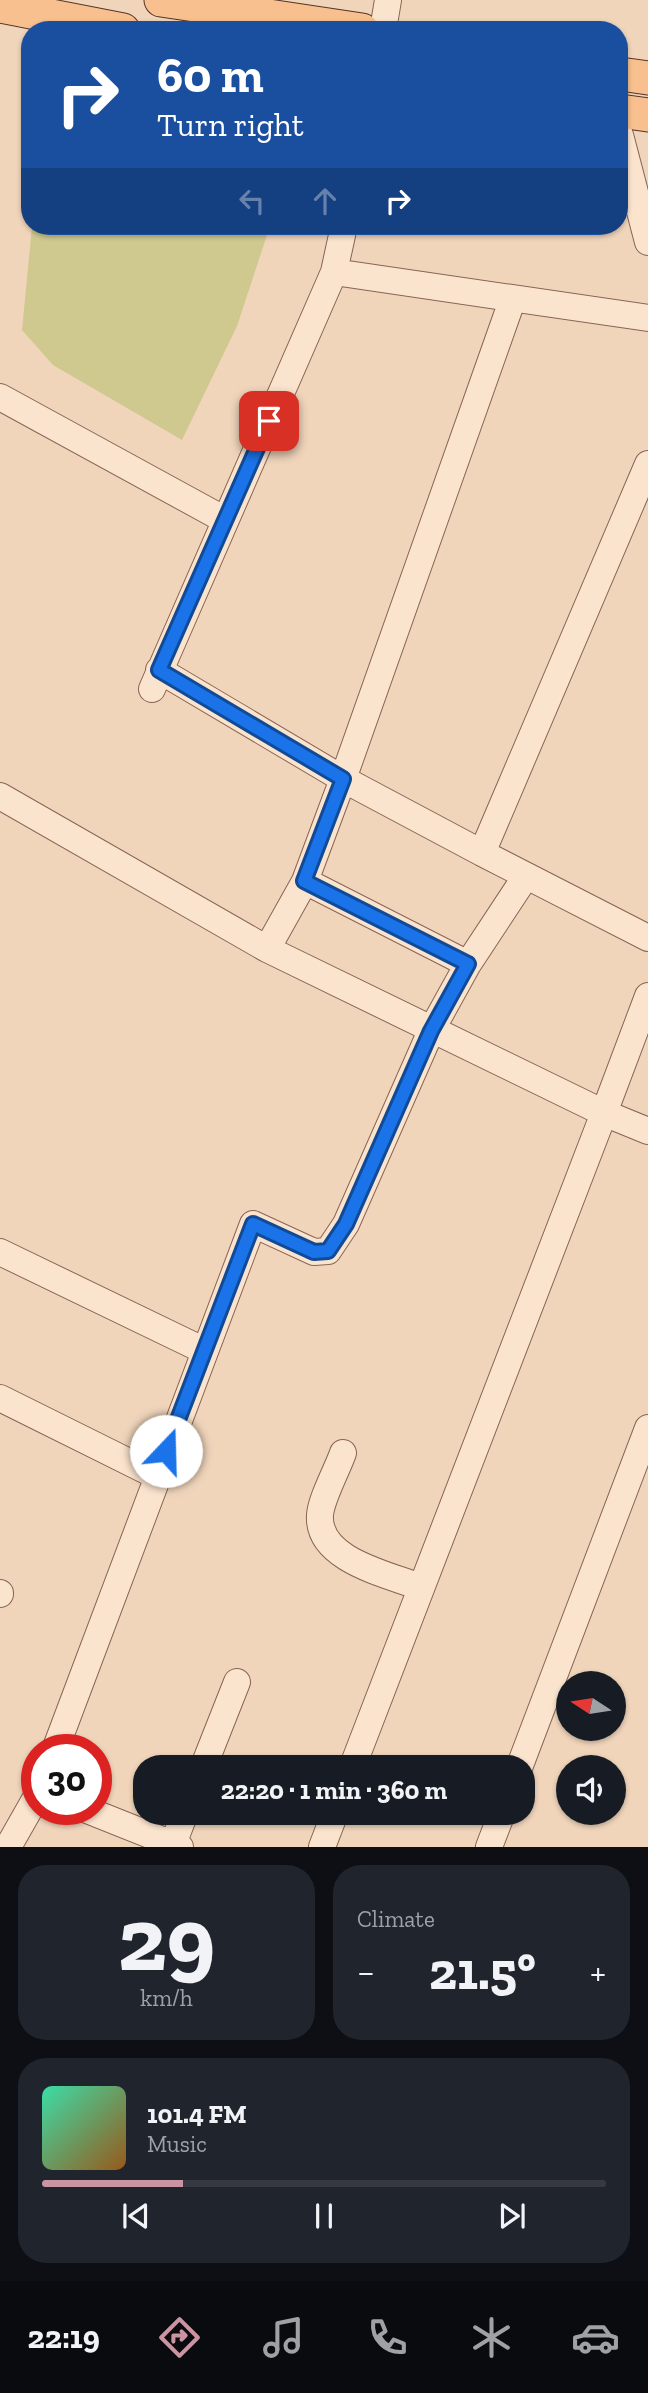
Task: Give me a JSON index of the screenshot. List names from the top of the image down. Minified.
{"north":"left","page":{"turn":["60 m","Turn right"],"limit":"30","trip":"22:20 · 1 min · 360 m","tile":[["29","km/h"],"Climate"],"heat":["−","21.5°","+"],"song":["101.4 FM","Music"],"tabs":"22:19"}}
